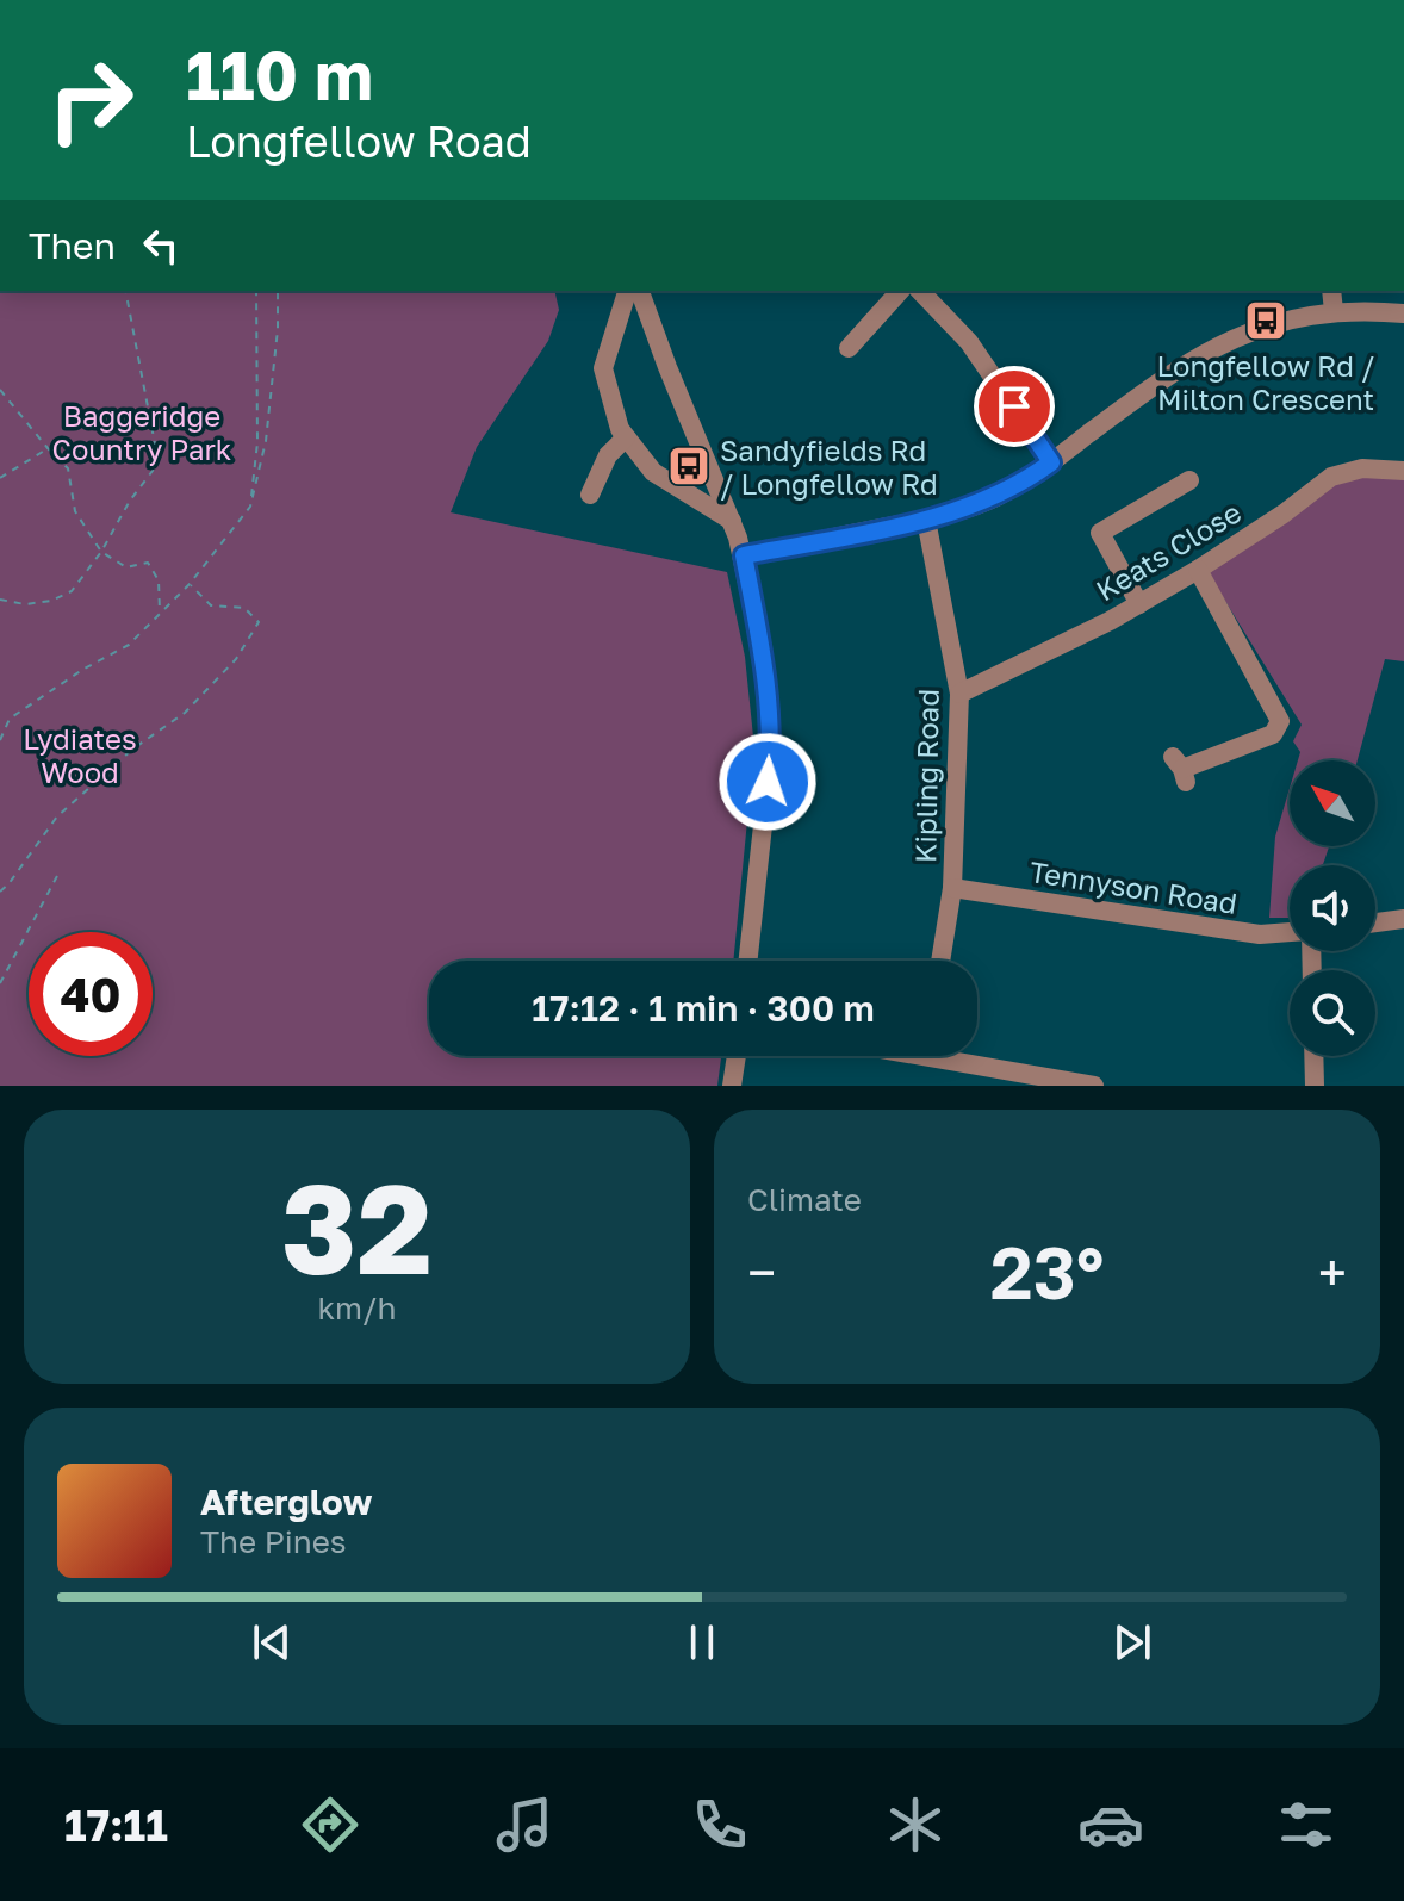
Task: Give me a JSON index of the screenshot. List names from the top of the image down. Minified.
{"streets":{"street":["Keats Close","Kipling Road","Tennyson Road"]},"crossings":[["Keats Close","Kipling Road"],["Kipling Road","Tennyson Road"]],"parks":["Baggeridge Country Park","Lydiates Wood"],"places":{"bus stop":["Longfellow Rd / Milton Crescent","Sandyfields Rd / Longfellow Rd"]},"north":"top left","page":{"turn":["110 m","Longfellow Road"],"then":"Then","limit":"40","trip":"17:12 · 1 min · 300 m","tile":[["32","km/h"],"Climate"],"heat":["−","23°","+"],"song":["Afterglow","The Pines"],"tabs":"17:11"}}
